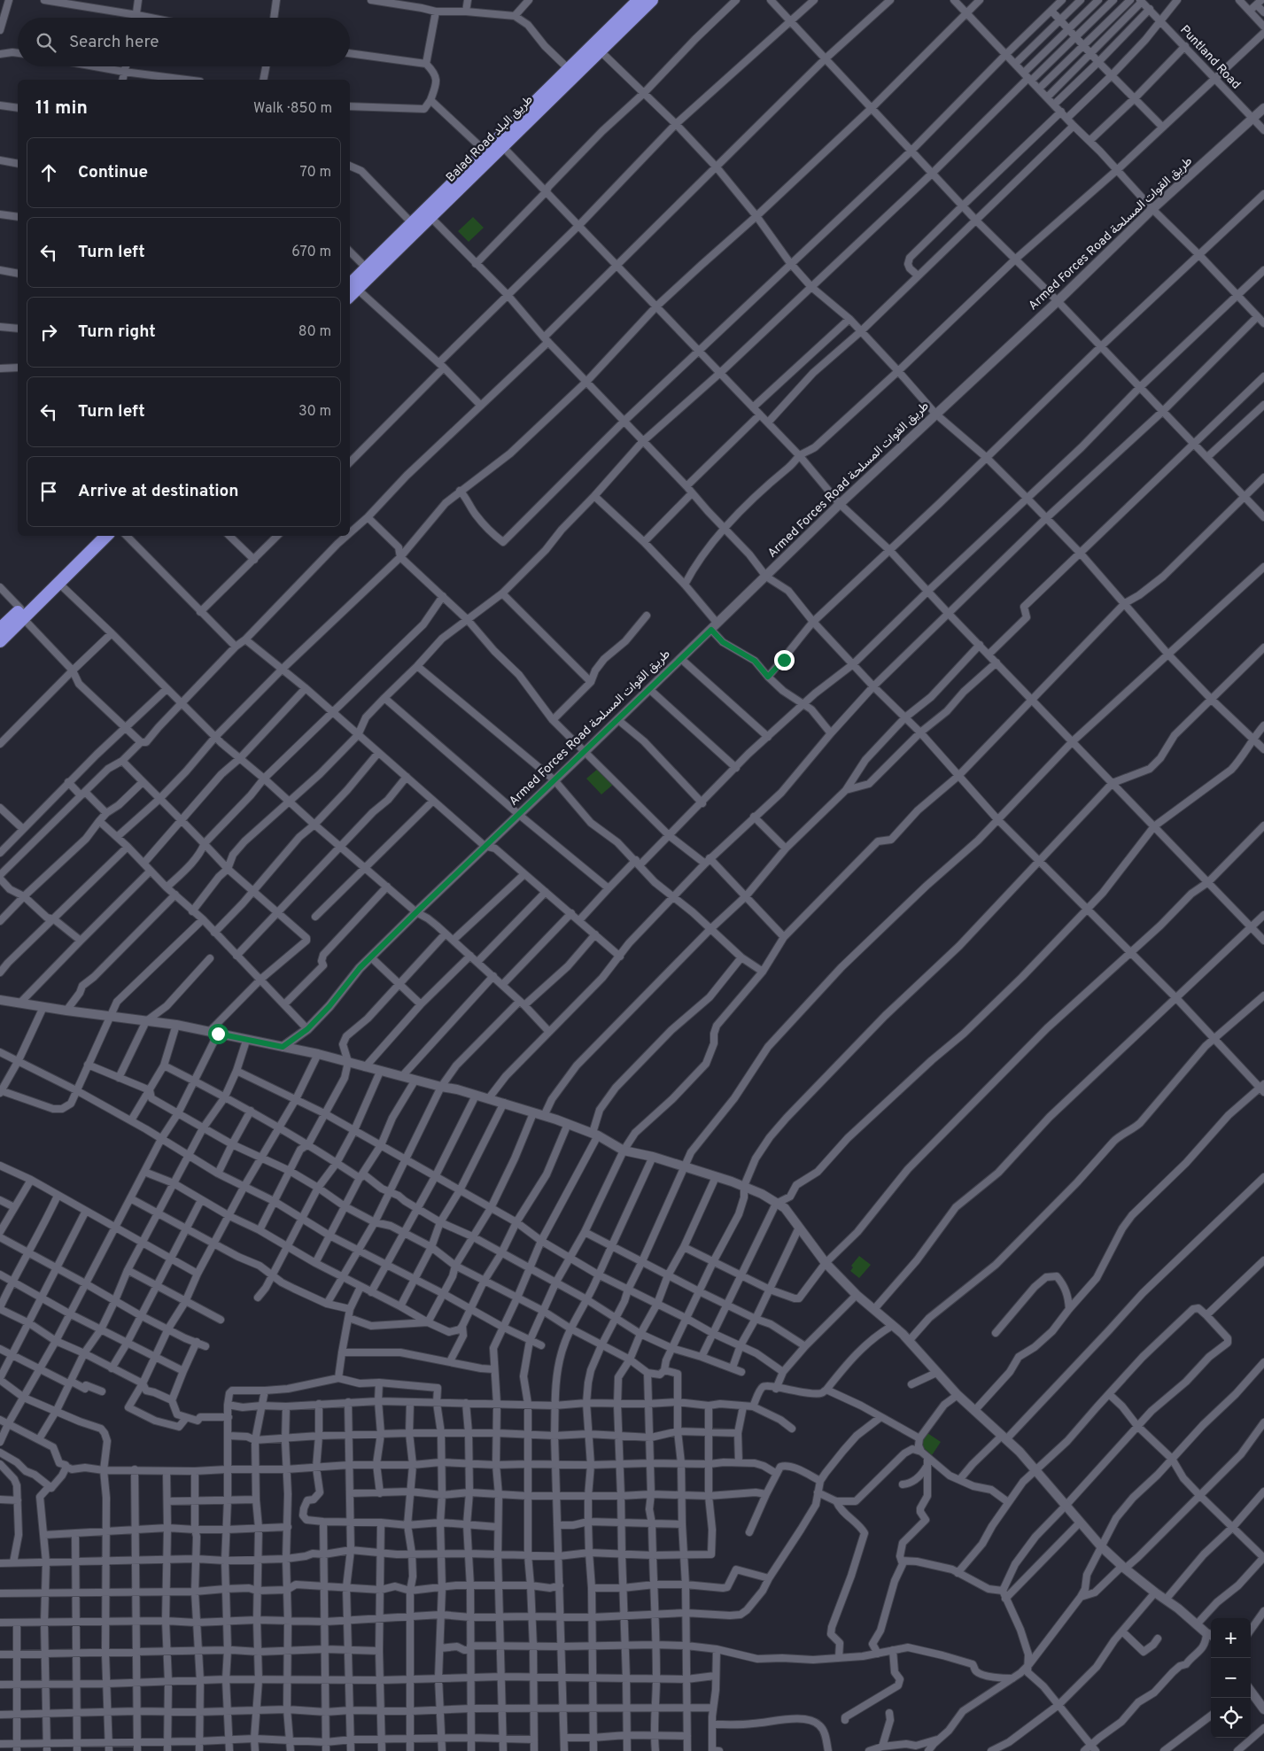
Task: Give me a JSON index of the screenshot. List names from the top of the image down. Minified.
{"streets":{"highway":["Balad Road طريق البلد"],"street":["Puntland Road","Armed Forces Road طريق القوات المسلحة"]},"crossings":[["Puntland Road","Armed Forces Road طريق القوات المسلحة"]],"page":{"search":"Search here","heading":["11 min","Walk · 850 m"],"list":[["Continue","70 m"],["Turn left","670 m"],["Turn right","80 m"],["Turn left","30 m"],"Arrive at destination"],"map_buttons":["+","−"]}}
